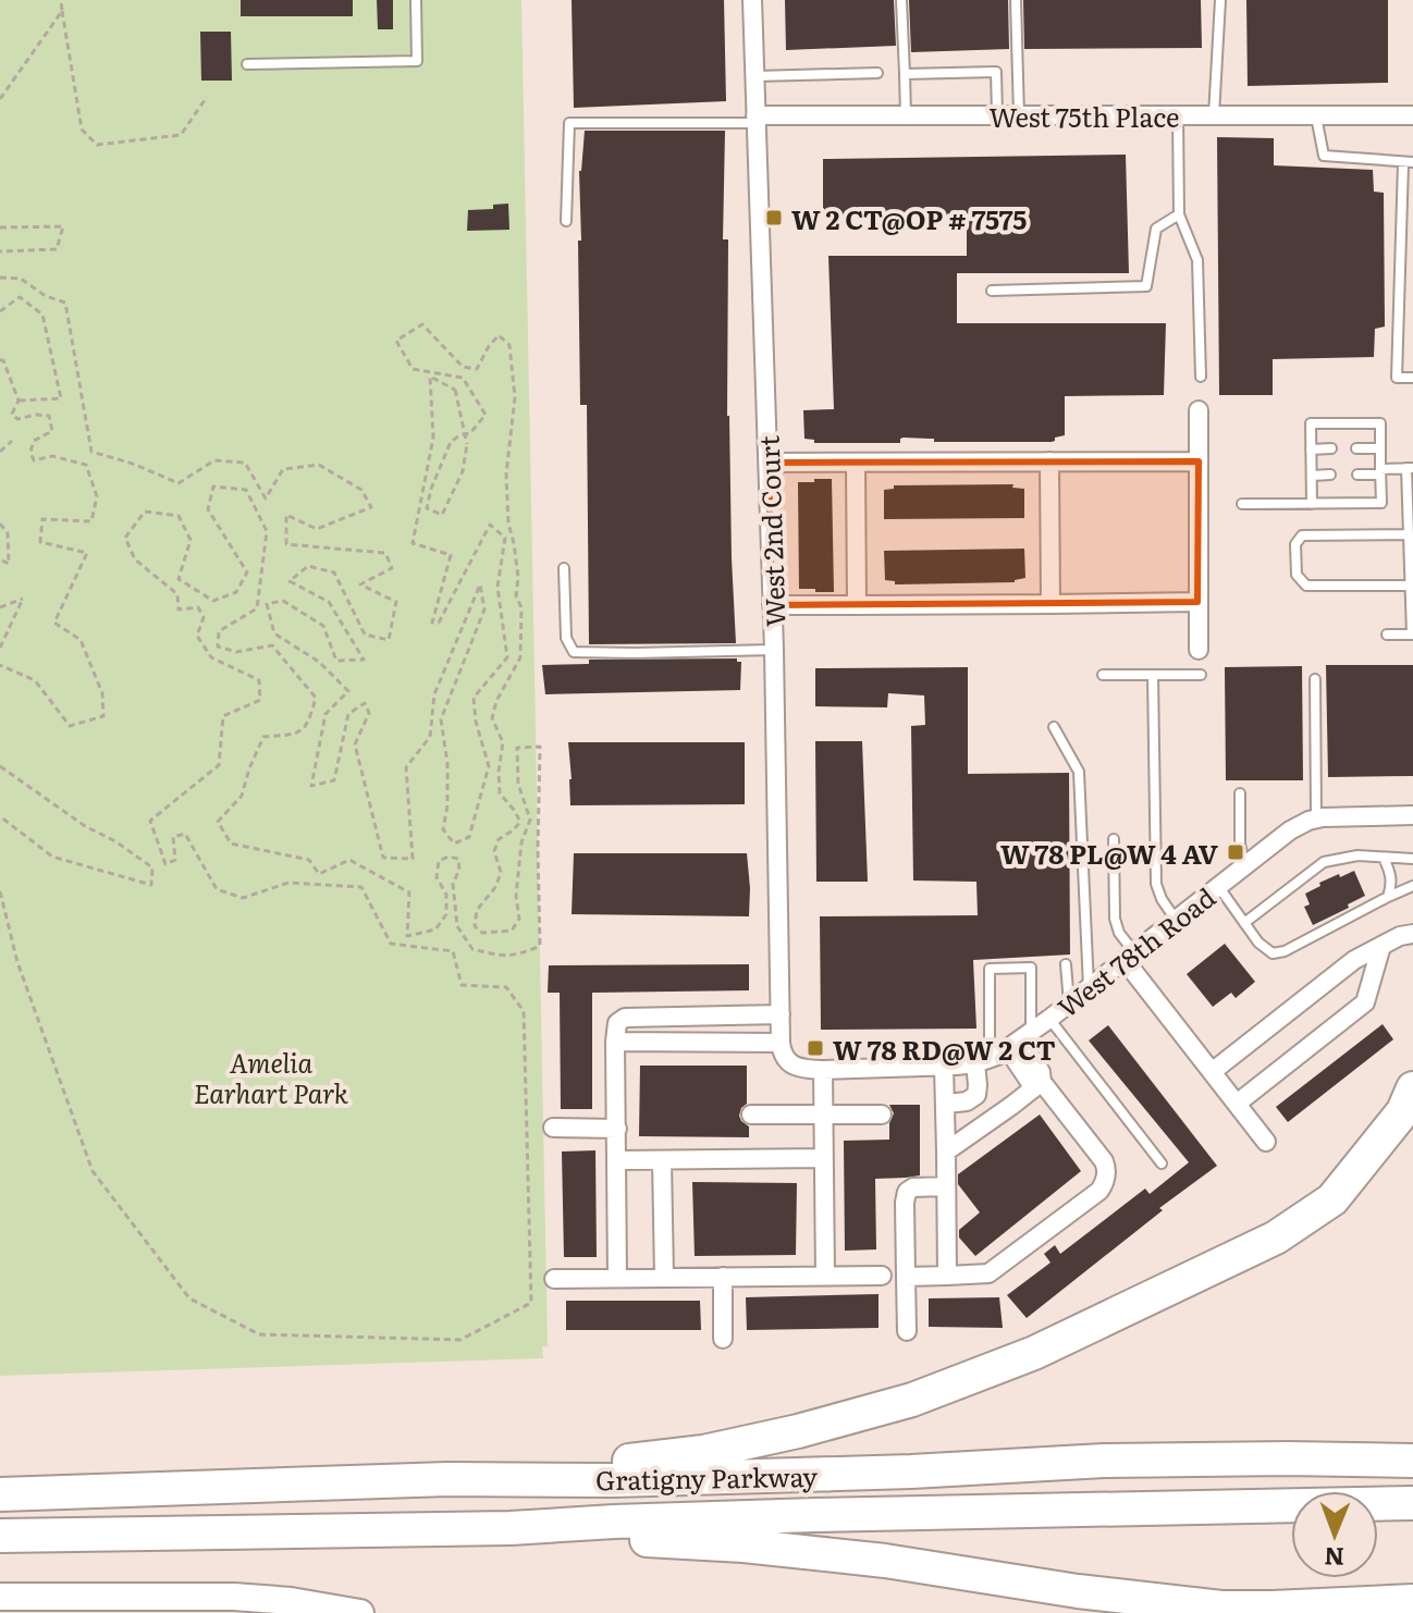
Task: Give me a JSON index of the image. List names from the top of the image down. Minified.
{"streets":{"highway":["Gratigny Parkway"],"street":["West 75th Place","West 2nd Court","West 78th Road"]},"crossings":[["West 75th Place","West 2nd Court"]],"parks":["Amelia Earhart Park"],"places":{"transit":["W 2 CT@OP # 7575","W 78 PL@W 4 AV","W 78 RD@W 2 CT"]},"north":"bottom"}
